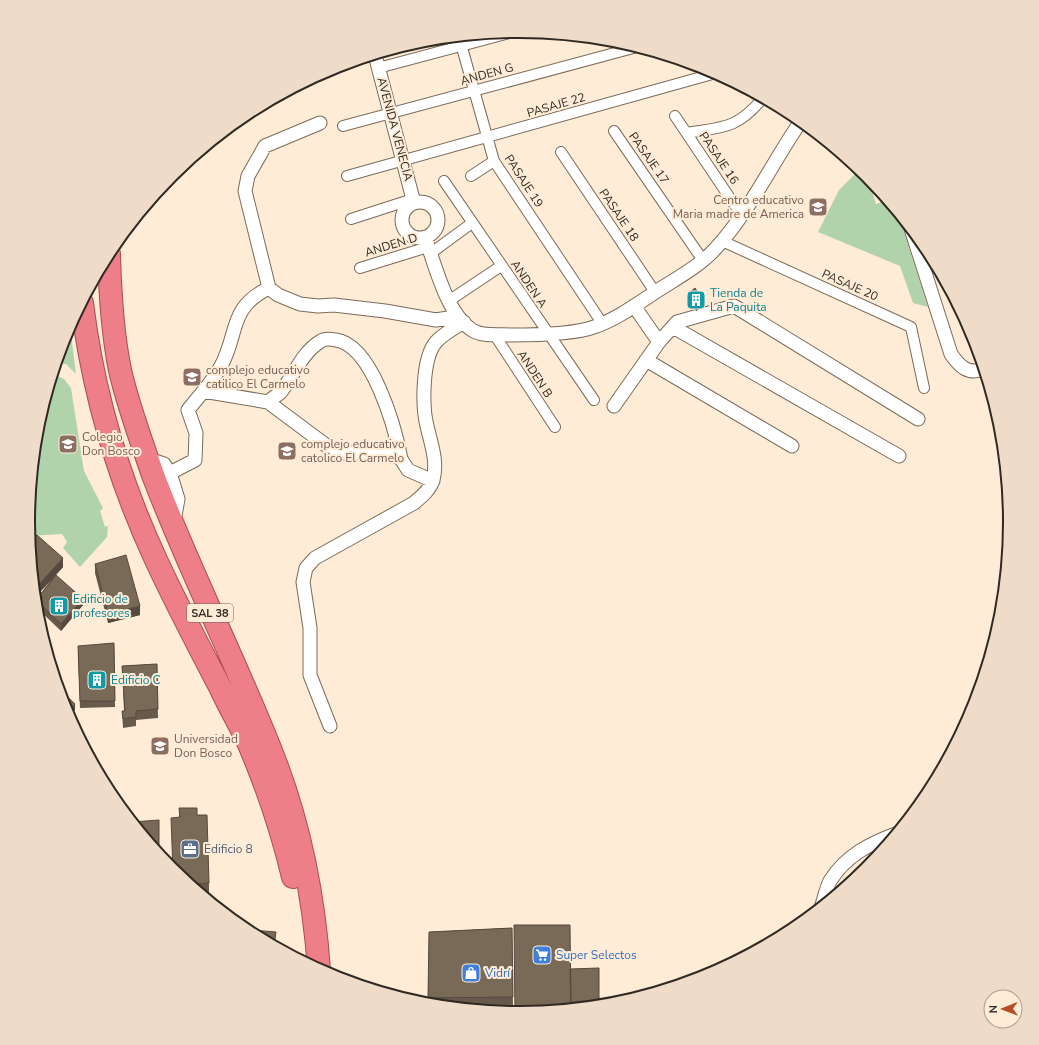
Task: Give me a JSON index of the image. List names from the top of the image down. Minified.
{"streets":{"highway":["SAL 38"],"street":["ANDEN G","PASAJE 22","AVENIDA VENECIA","PASAJE 17","PASAJE 16","PASAJE 19","PASAJE 18","ANDEN D","ANDEN A","PASAJE 20","ANDEN B"]},"crossings":[["ANDEN G","AVENIDA VENECIA"],["ANDEN G","PASAJE 19"],["PASAJE 22","AVENIDA VENECIA"],["PASAJE 22","PASAJE 19"],["AVENIDA VENECIA","ANDEN D"],["ANDEN D","ANDEN A"]],"places":{"school or university":["Centro educativo Maria madre de America","complejo educativo catilico El Carmelo","Colegio Don Bosco","complejo educativo catolico El Carmelo","Universidad Don Bosco"],"building":["Tienda de La Paquita","Edificio de profesores","Edificio C"],"office":["Edificio 8"],"supermarket":["Super Selectos"],"shop":["Vidrí"]},"north":"left"}
